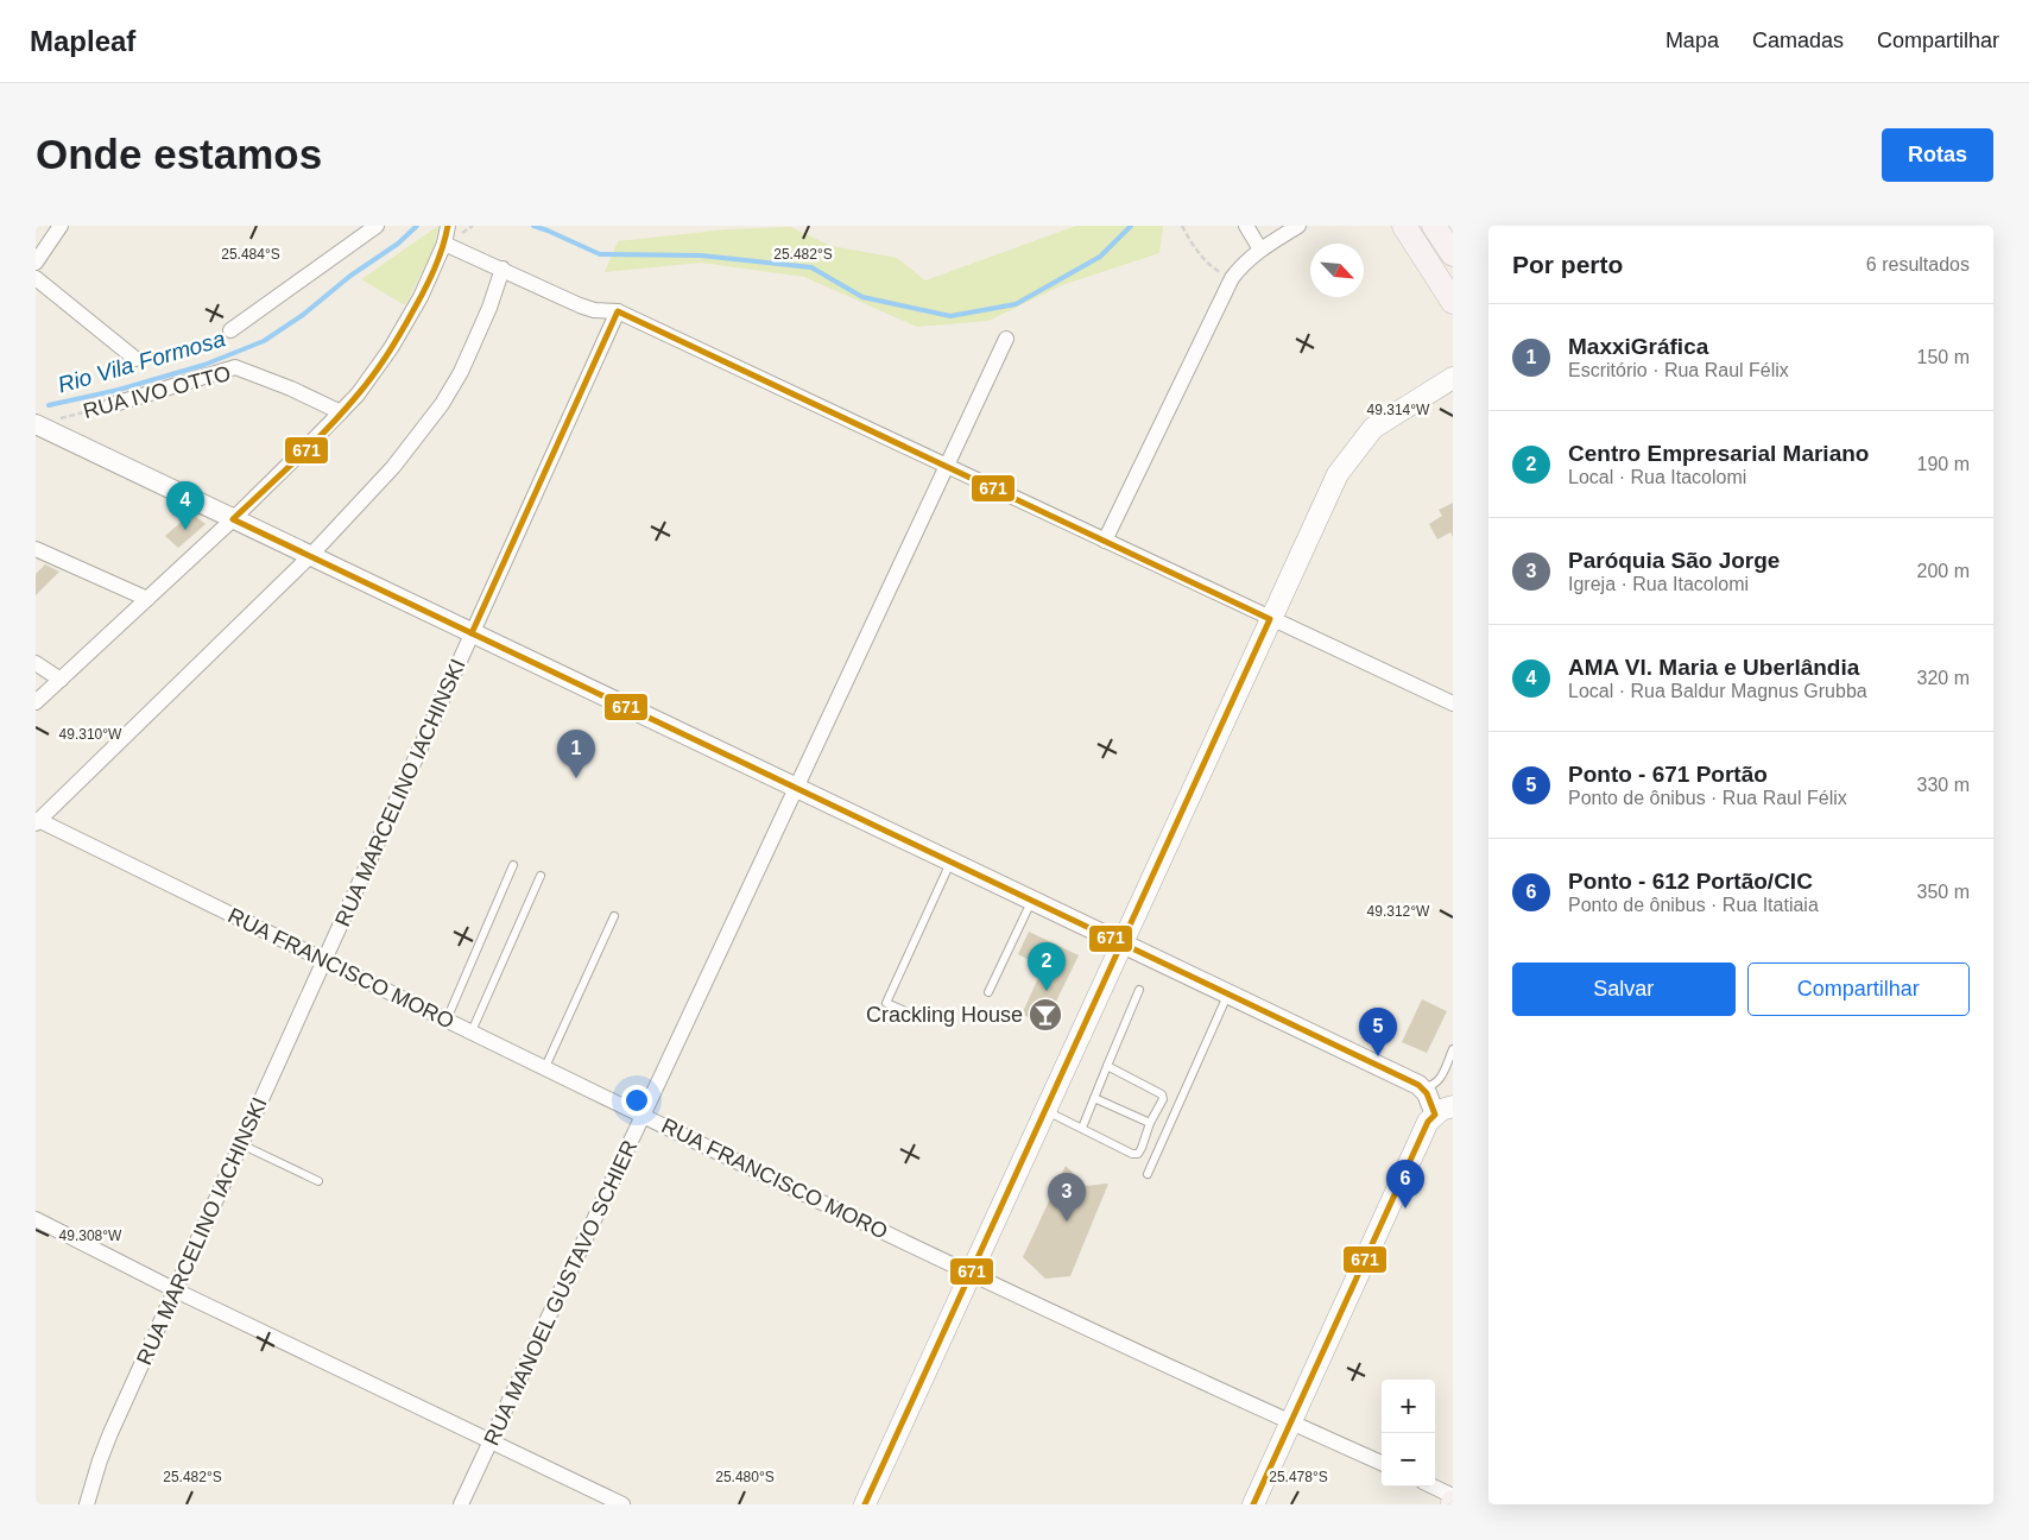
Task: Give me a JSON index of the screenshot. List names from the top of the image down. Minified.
{"streets":{"street":["RUA IVO OTTO","RUA MARCELINO IACHINSKI","RUA FRANCISCO MORO","RUA MANOEL GUSTAVO SCHIER"]},"crossings":[["RUA MARCELINO IACHINSKI","RUA FRANCISCO MORO"],["RUA FRANCISCO MORO","RUA MANOEL GUSTAVO SCHIER"]],"water":["Rio Vila Formosa"],"places":{"bar":["Crackling House"]},"lines":["transit line 671"],"north":"bottom right","page":{"header":"Mapleaf","nav":["Mapa","Camadas","Compartilhar"],"buttons":["Rotas",["Salvar","Compartilhar"]],"title":"Onde estamos","heading":["Por perto","6 resultados"],"list":[{"mark":"1","name":"MaxxiGráfica","note":"Escritório · Rua Raul Félix","value":"150 m"},{"mark":"2","name":"Centro Empresarial Mariano","note":"Local · Rua Itacolomi","value":"190 m"},{"mark":"3","name":"Paróquia São Jorge","note":"Igreja · Rua Itacolomi","value":"200 m"},{"mark":"4","name":"AMA Vl. Maria e Uberlândia","note":"Local · Rua Baldur Magnus Grubba","value":"320 m"},{"mark":"5","name":"Ponto - 671 Portão","note":"Ponto de ônibus · Rua Raul Félix","value":"330 m"},{"mark":"6","name":"Ponto - 612 Portão/CIC","note":"Ponto de ônibus · Rua Itatiaia","value":"350 m"}],"pins":["4","1","2","5","6","3"],"map_buttons":["+","−"]},"coordinates":["25.484°S","25.482°S","49.314°W","49.310°W","49.312°W","49.308°W","25.480°S","25.478°S"]}
